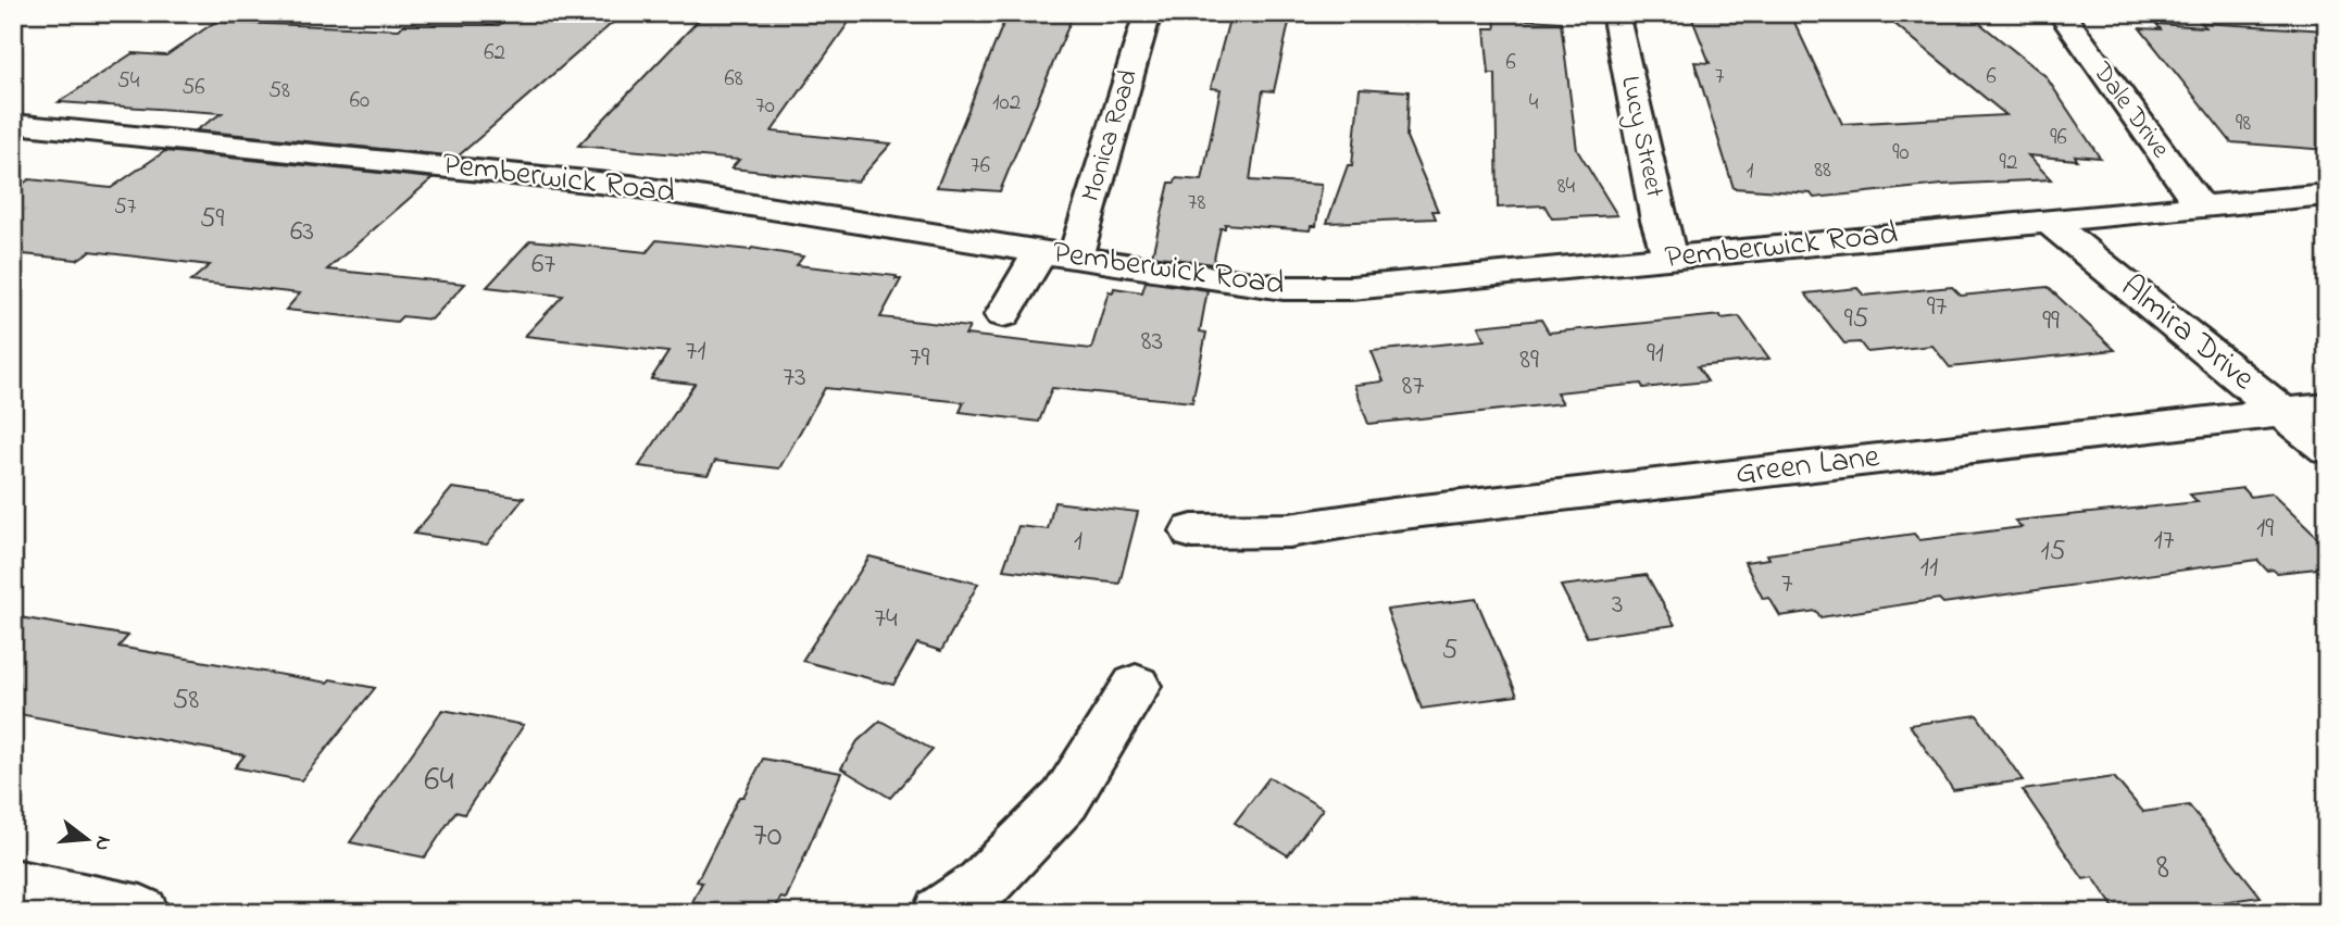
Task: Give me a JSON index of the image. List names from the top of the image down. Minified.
{"streets":{"street":["Dale Drive","Monica Road","Lucy Street","Pemberwick Road","Almira Drive","Green Lane"]},"crossings":[["Dale Drive","Pemberwick Road"],["Monica Road","Pemberwick Road"],["Lucy Street","Pemberwick Road"],["Pemberwick Road","Almira Drive"],["Almira Drive","Green Lane"]],"house_numbers":["62","6","7","6","68","54","56","58","60","102","4","70","98","96","90","92","76","88","1","84","78","57","59","63","67","97","95","99","83","71","91","79","89","73","87","19","17","1","15","11","7","3","74","5","58","64","70","8"],"north":"right"}
